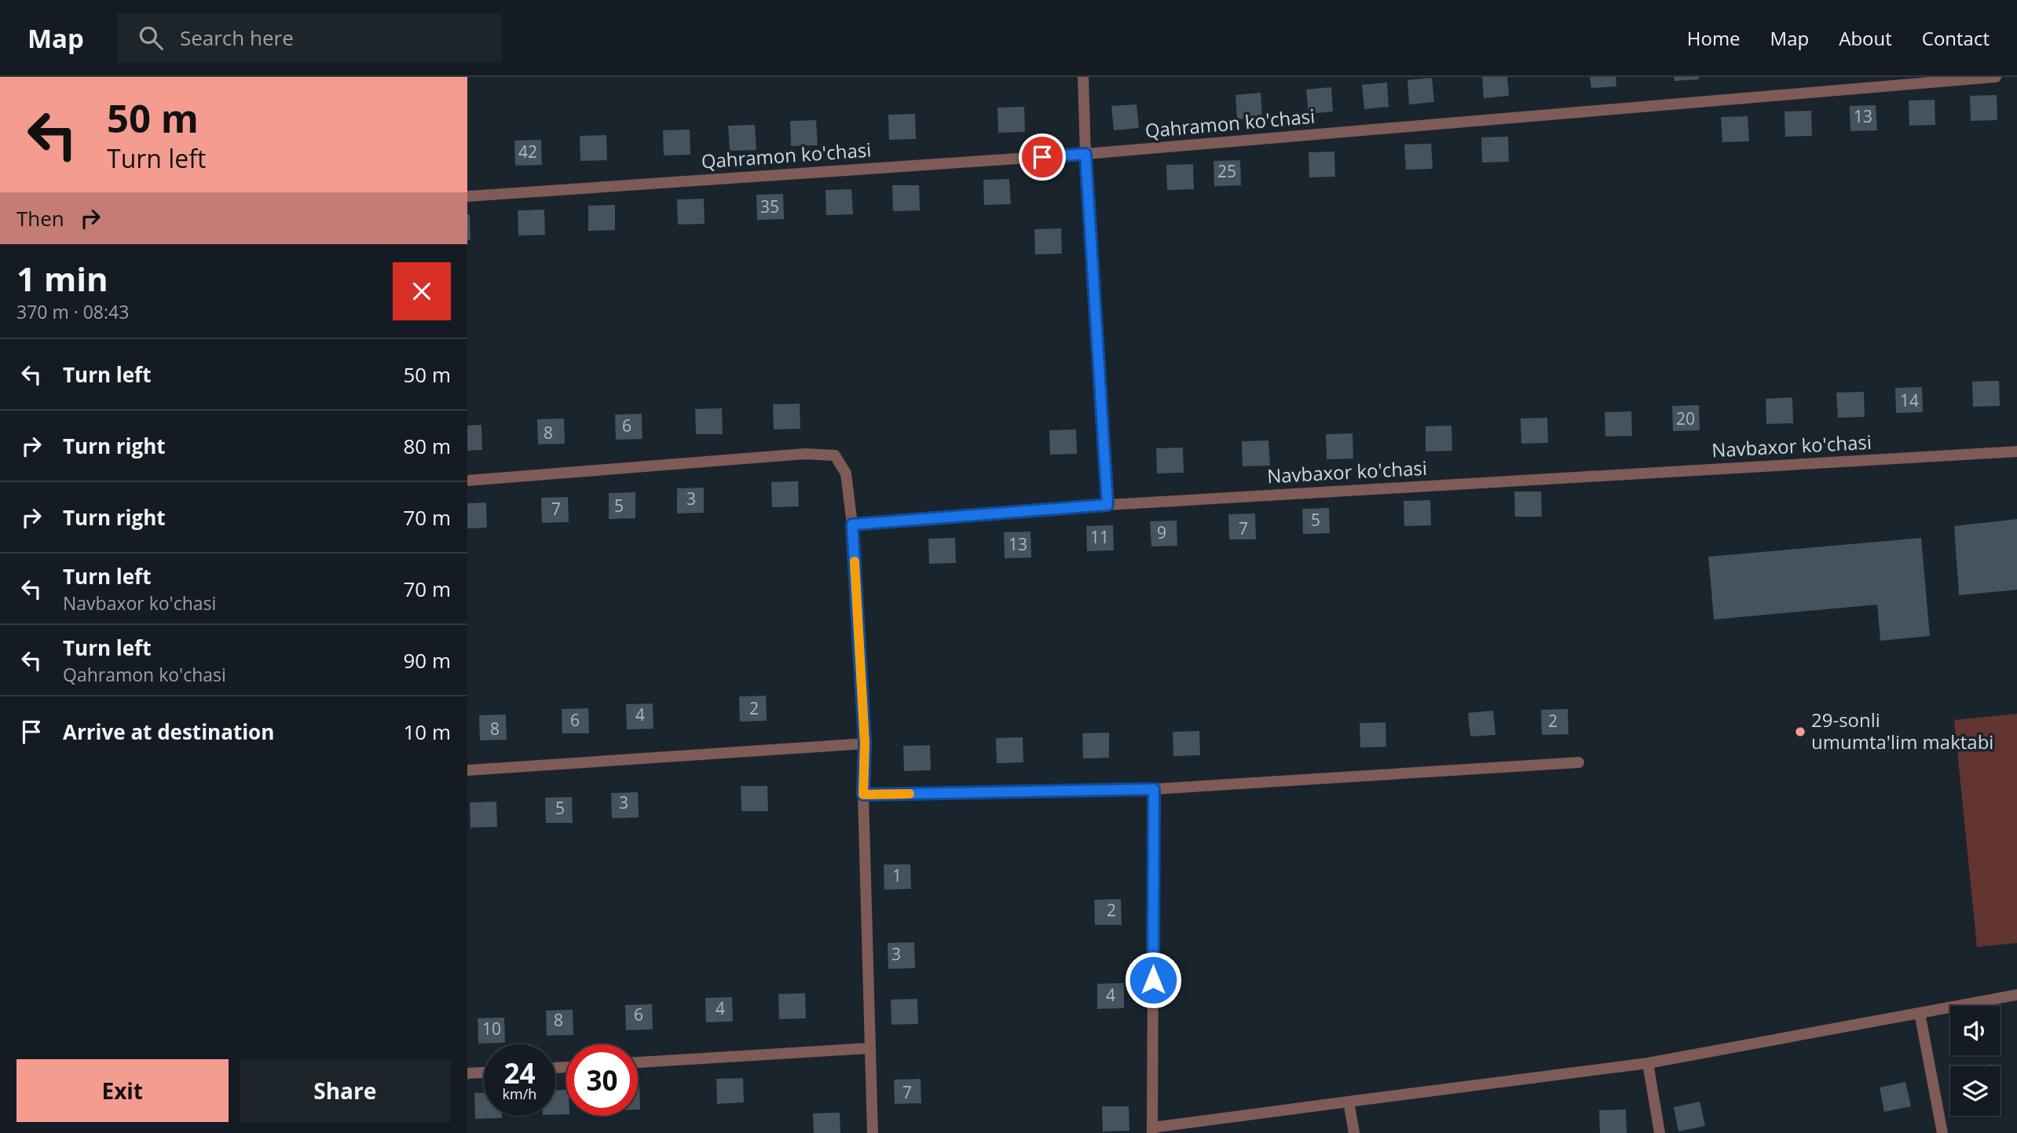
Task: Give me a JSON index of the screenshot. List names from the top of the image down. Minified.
{"streets":{"street":["Qahramon ko'chasi","Navbaxor ko'chasi"]},"places":["29-sonli umumta'lim maktabi"],"house_numbers":["13","42","25","35","14","20","6","8","3","5","7","5","7","9","11","13","2","4","6","2","8","3","5","1","2","3","4","4","6","8","10","7"],"page":{"header":"Map","search":"Search here","nav":["Home","Map","About","Contact"],"turn":["50 m","Turn left"],"then":"Then","heading":["1 min","370 m · 08:43"],"list":[{"name":"Turn left","value":"50 m"},{"name":"Turn right","value":"80 m"},{"name":"Turn right","value":"70 m"},{"name":"Turn left","note":"Navbaxor ko'chasi","value":"70 m"},{"name":"Turn left","note":"Qahramon ko'chasi","value":"90 m"},{"name":"Arrive at destination","value":"10 m"}],"speed":"24 km/h","limit":"30","buttons":["Exit","Share"]}}
